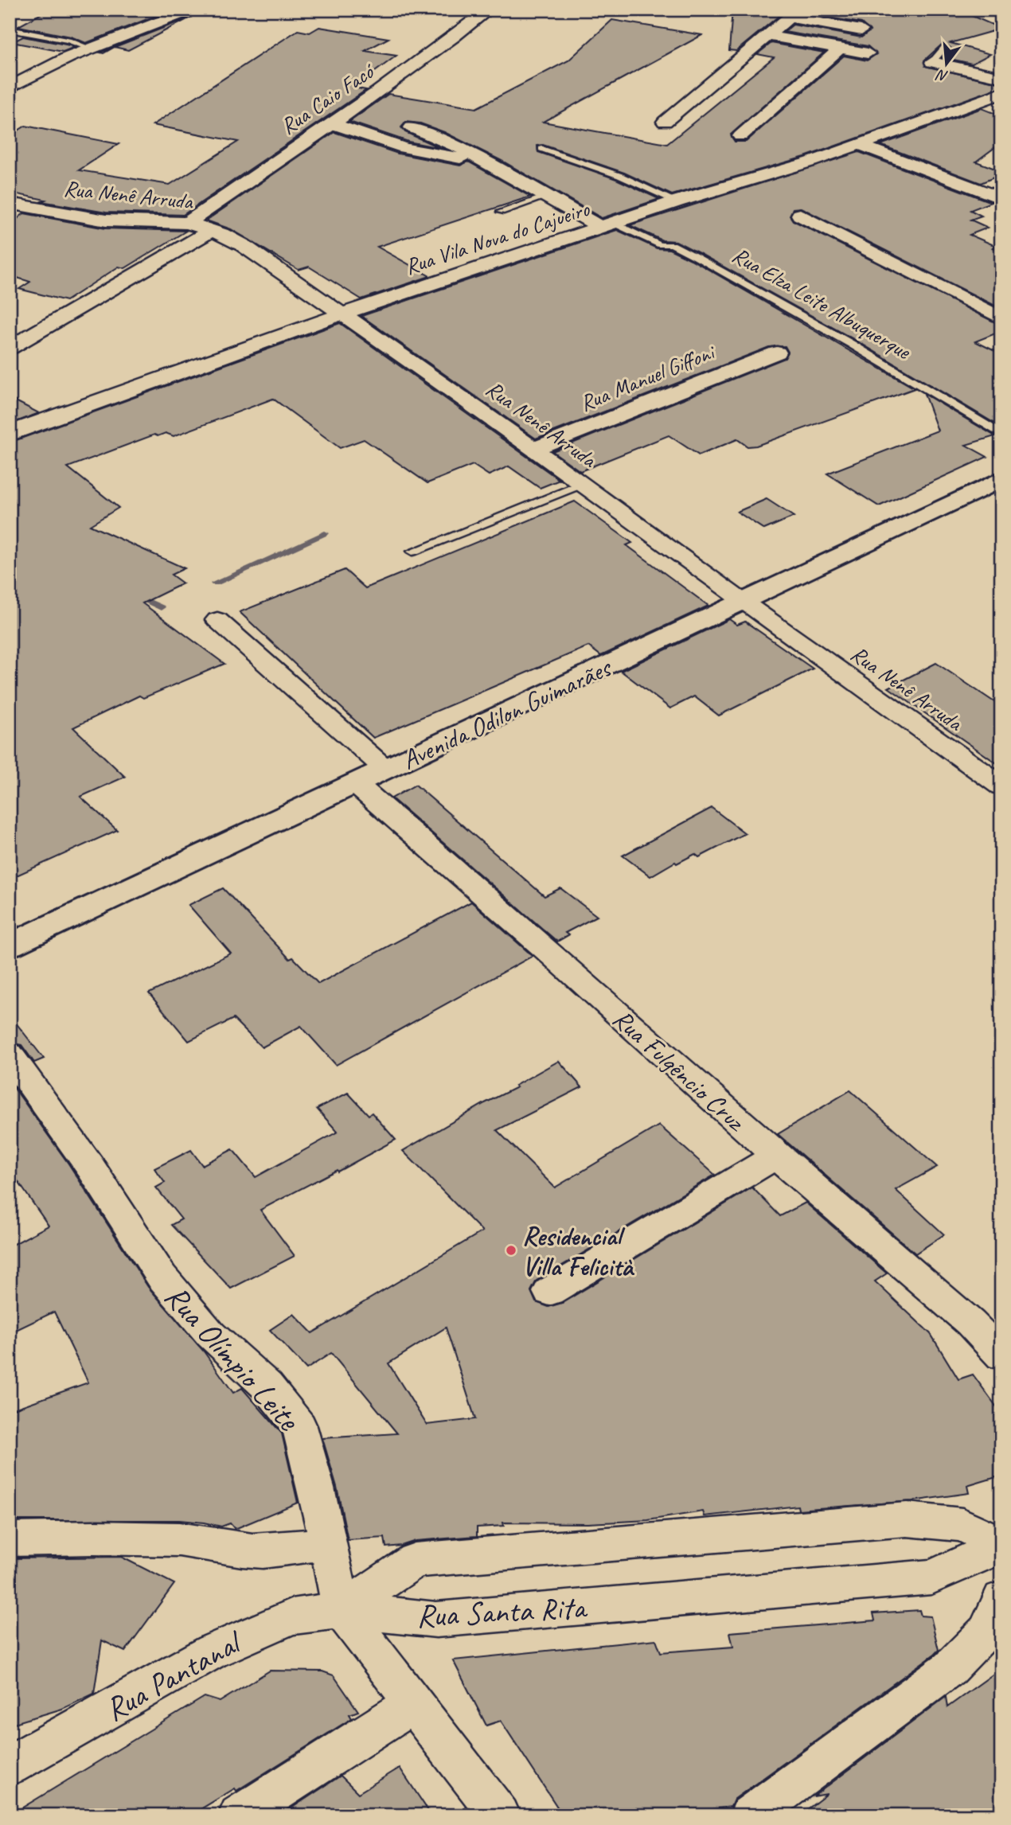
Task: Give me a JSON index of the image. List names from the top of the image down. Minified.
{"streets":{"street":["Rua Caio Facó","Rua Nenê Arruda","Rua Vila Nova do Cajueiro","Rua Elza Leite Albuquerque","Rua Manuel Giffoni","Avenida Odilon Guimarães","Rua Fulgêncio Cruz","Rua Olímpio Leite","Rua Santa Rita","Rua Pantanal"]},"crossings":[["Rua Caio Facó","Rua Nenê Arruda"],["Rua Nenê Arruda","Rua Vila Nova do Cajueiro"],["Rua Nenê Arruda","Rua Manuel Giffoni"],["Rua Nenê Arruda","Avenida Odilon Guimarães"],["Rua Vila Nova do Cajueiro","Rua Elza Leite Albuquerque"],["Avenida Odilon Guimarães","Rua Fulgêncio Cruz"],["Rua Olímpio Leite","Rua Santa Rita"],["Rua Olímpio Leite","Rua Pantanal"],["Rua Santa Rita","Rua Pantanal"]],"places":["Residencial Villa Felicità"],"north":"bottom"}
